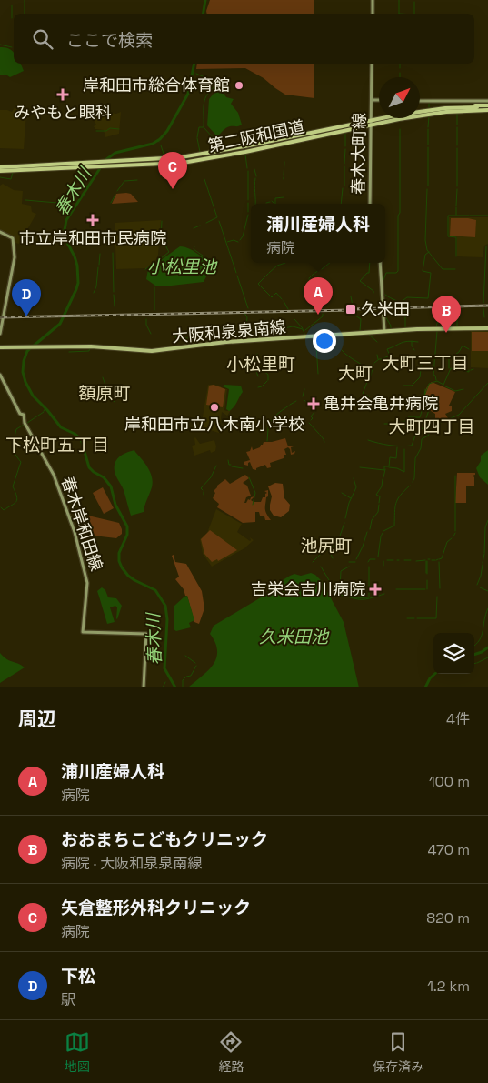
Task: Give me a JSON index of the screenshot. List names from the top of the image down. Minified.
{"streets":{"highway":["第二阪和国道"],"main road":["春木大町線","大阪和泉泉南線","春木岸和田線"]},"crossings":[["第二阪和国道","春木大町線"]],"districts":["大町三丁目","小松里町","大町","額原町","大町四丁目","下松町五丁目","池尻町"],"water":["春木川","小松里池","久米田池"],"places":{"other":["岸和田市総合体育館","岸和田市立八木南小学校"],"health":["みやもと眼科","市立岸和田市民病院","亀井会亀井病院","吉栄会吉川病院"],"transit":["久米田"]},"north":"top right","page":{"search":"ここで検索","pins":["C","A","D","B"],"popup":["浦川産婦人科","病院"],"heading":["周辺","4件"],"list":[{"mark":"A","name":"浦川産婦人科","note":"病院","value":"100 m"},{"mark":"B","name":"おおまちこどもクリニック","note":"病院 · 大阪和泉泉南線","value":"470 m"},{"mark":"C","name":"矢倉整形外科クリニック","note":"病院","value":"820 m"},{"mark":"D","name":"下松","note":"駅","value":"1.2 km"}],"nav":["地図","経路","保存済み"]}}
